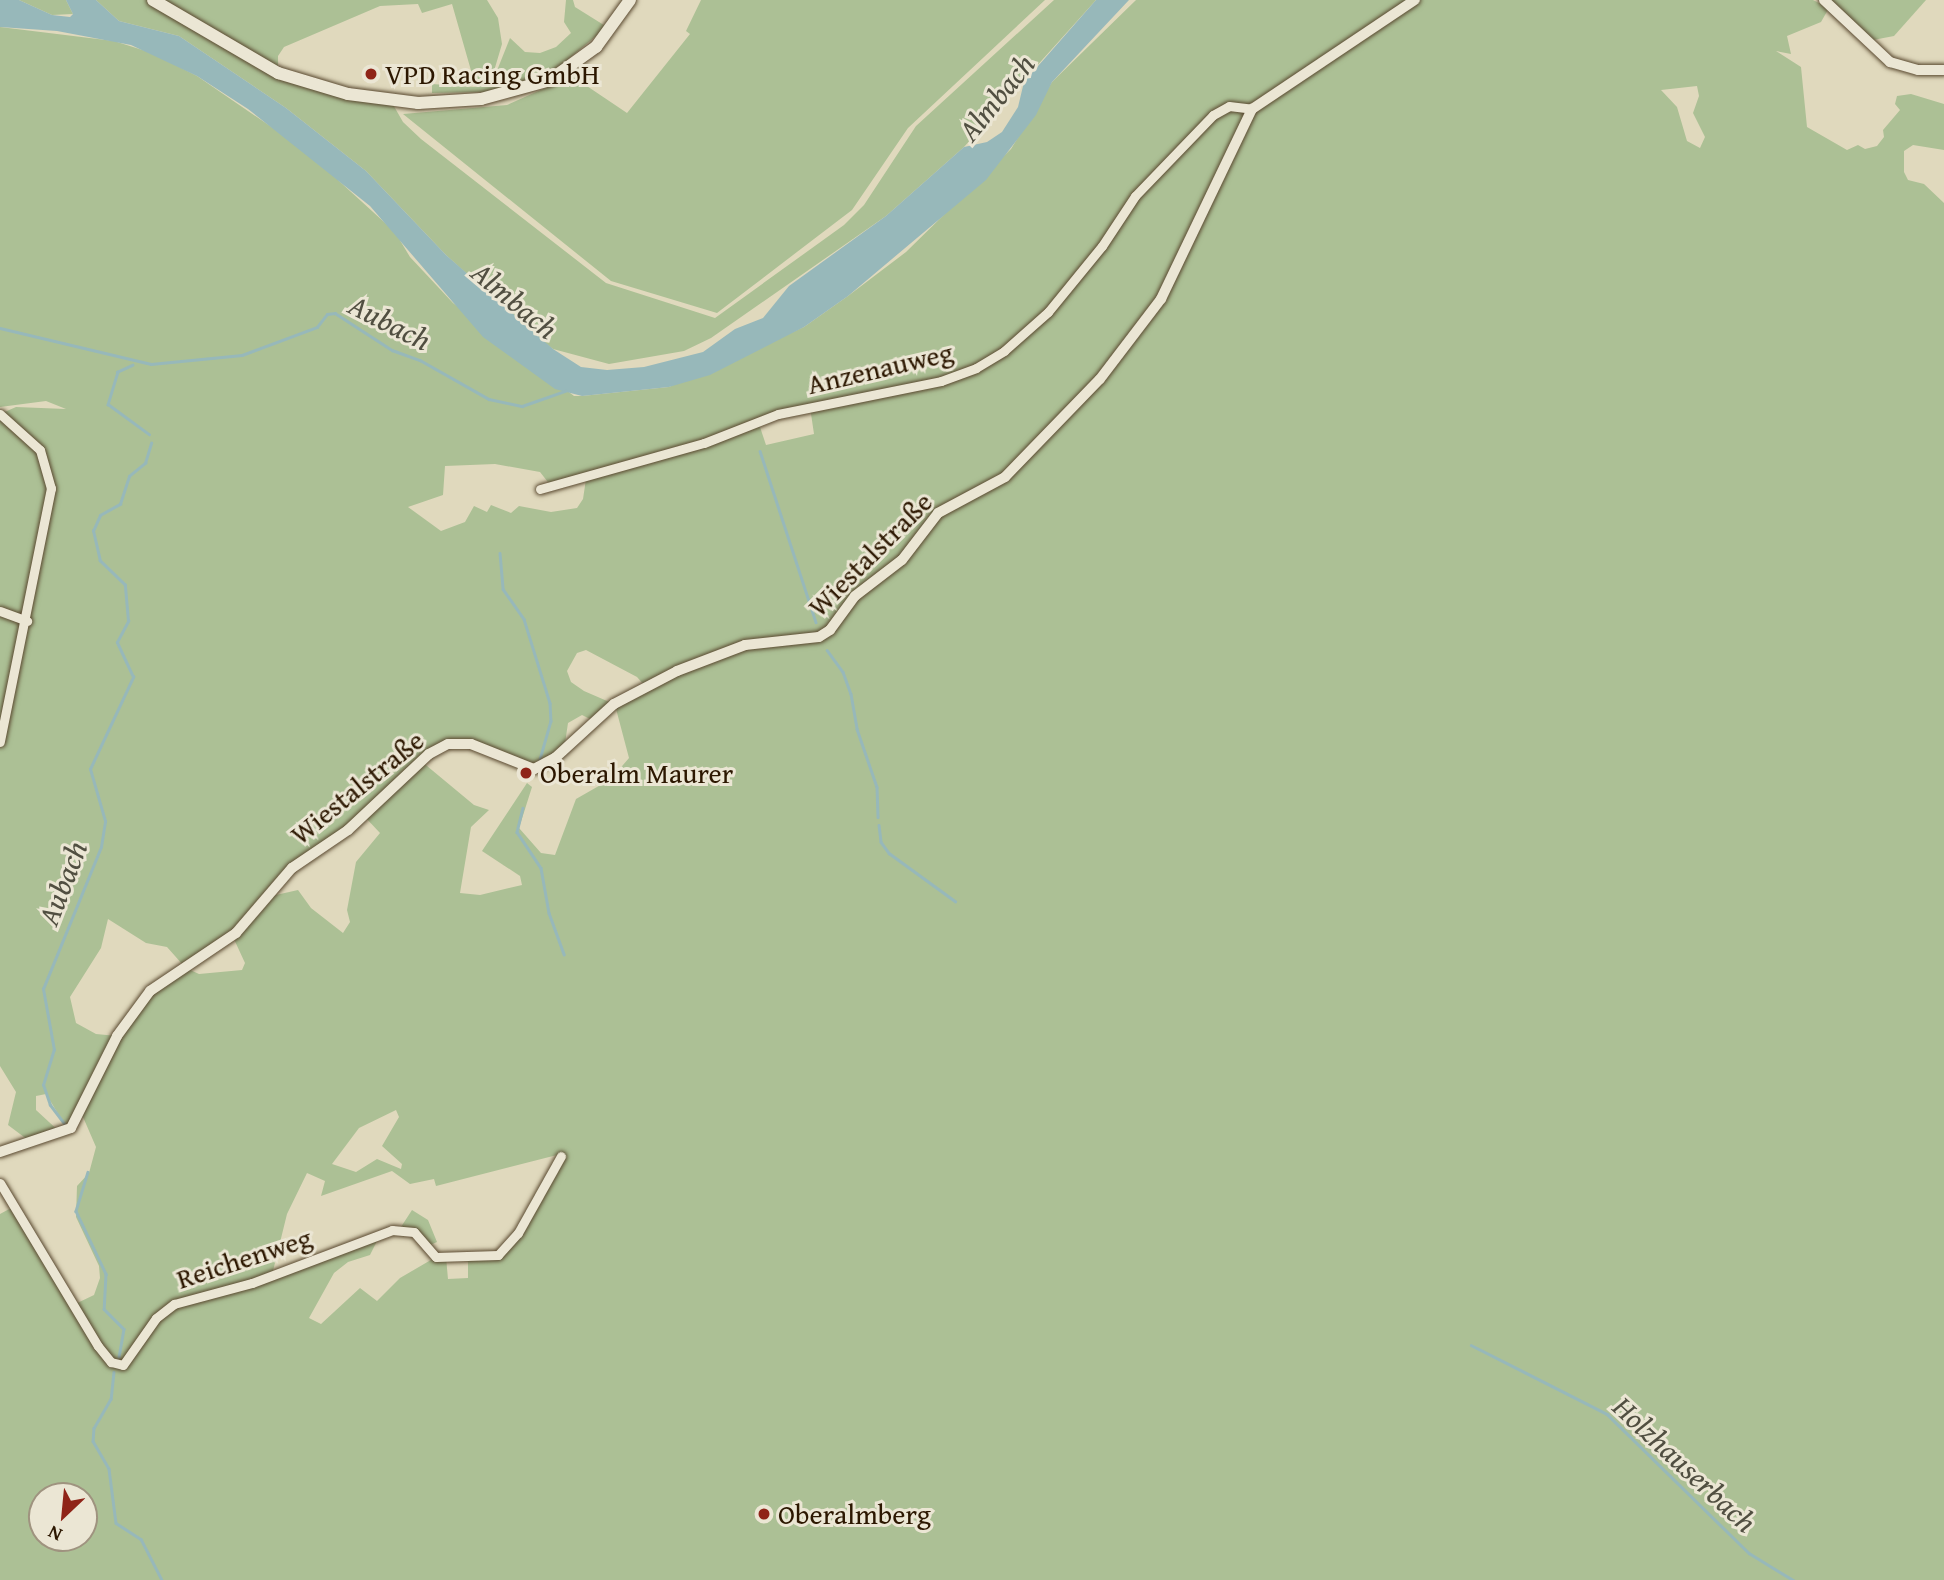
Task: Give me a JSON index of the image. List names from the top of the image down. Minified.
{"streets":{"street":["Anzenauweg","Wiestalstraße","Reichenweg"]},"crossings":[["Anzenauweg","Wiestalstraße"]],"water":["Almbach","Aubach","Holzhauserbach"],"places":["VPD Racing GmbH","Oberalm Maurer","Oberalmberg"],"north":"bottom left"}
